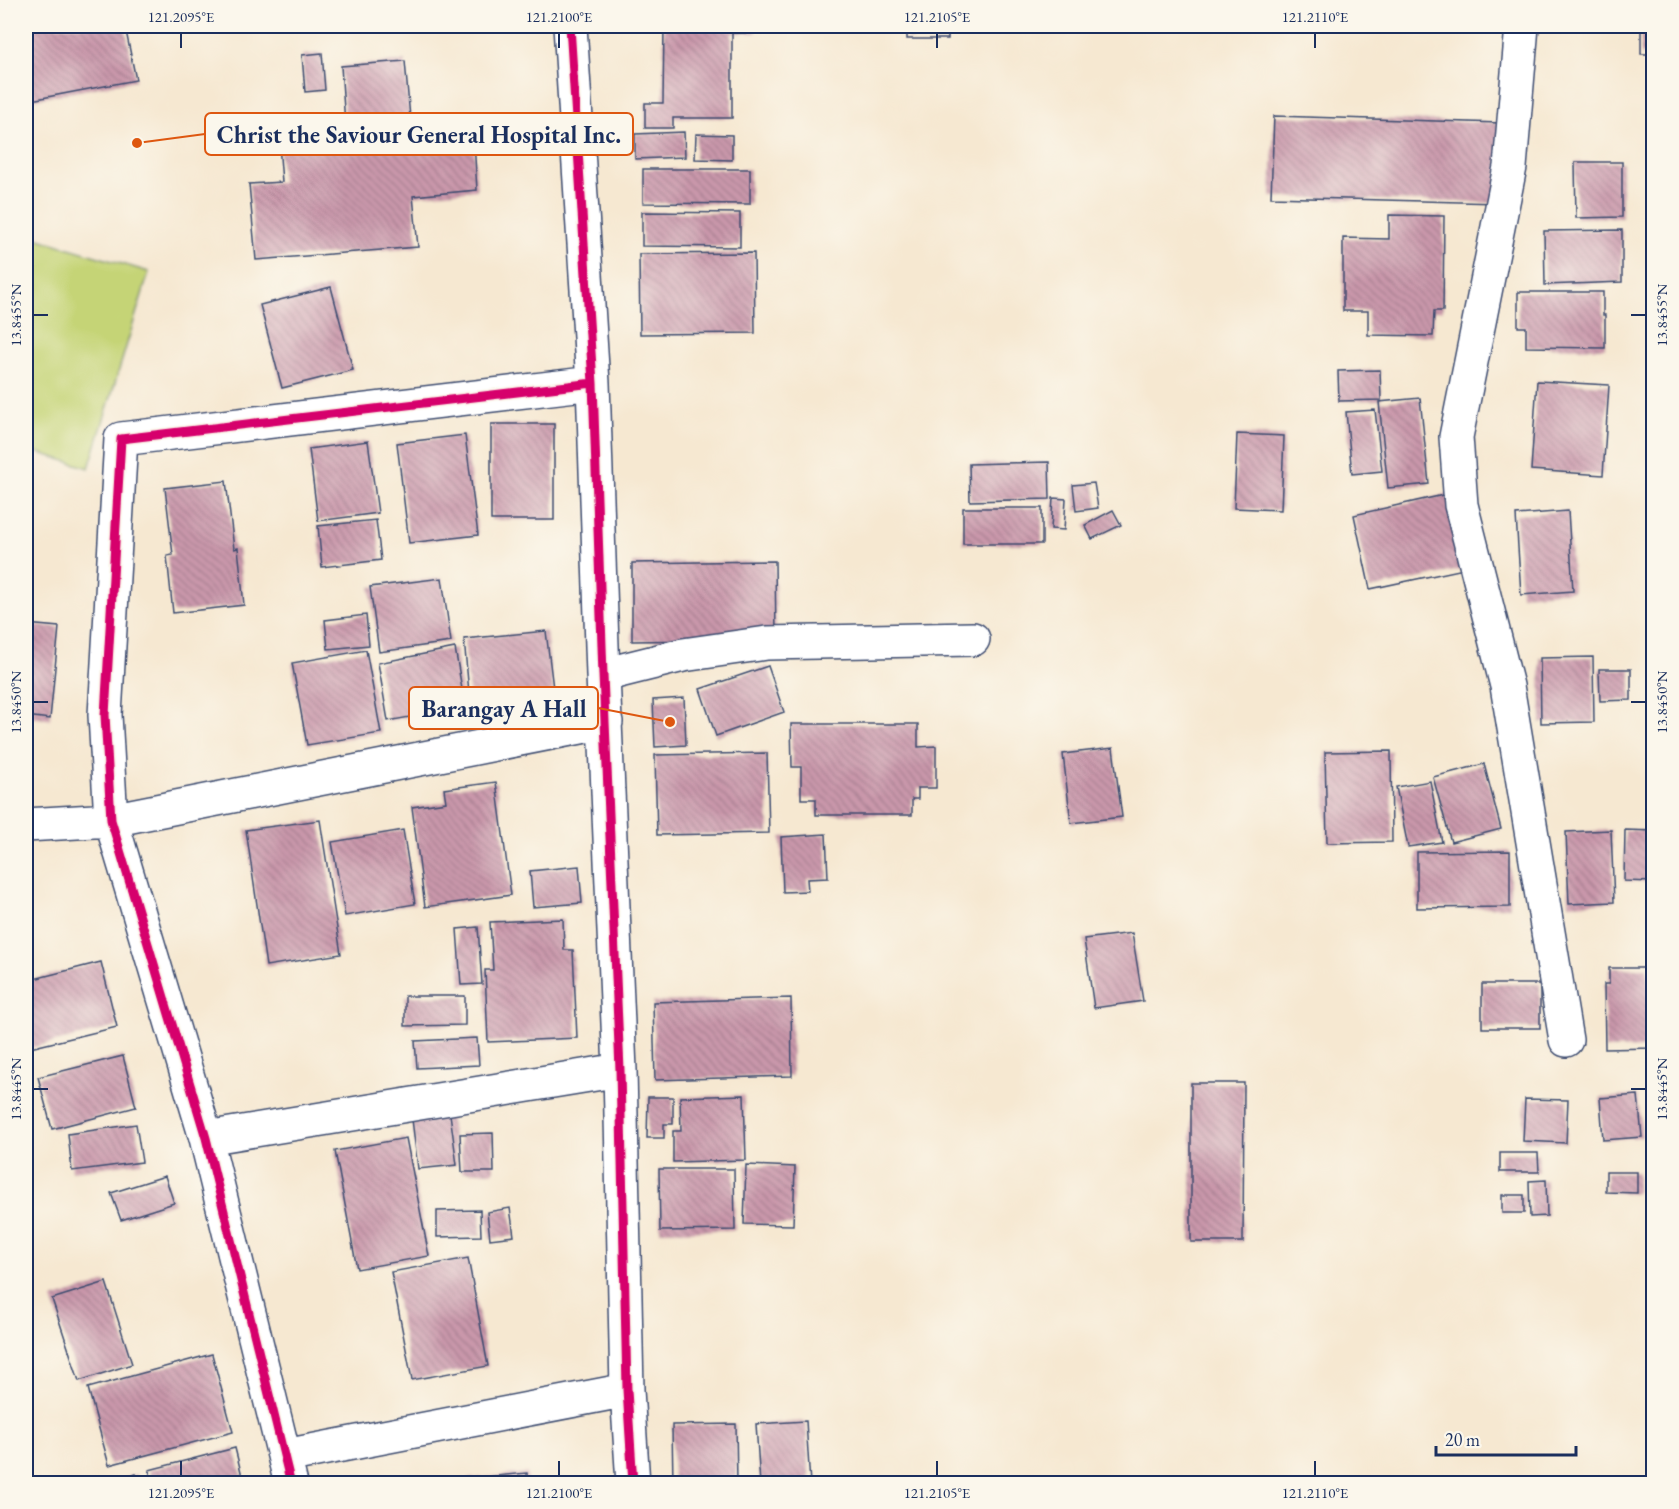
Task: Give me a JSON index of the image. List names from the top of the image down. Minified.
{"places":["Christ the Saviour General Hospital Inc.","Barangay A Hall"],"scale_bar":"20 m","coordinates":["121.2095°E","121.2100°E","121.2105°E","121.2110°E","13.8455°N","13.8450°N","13.8445°N"]}
